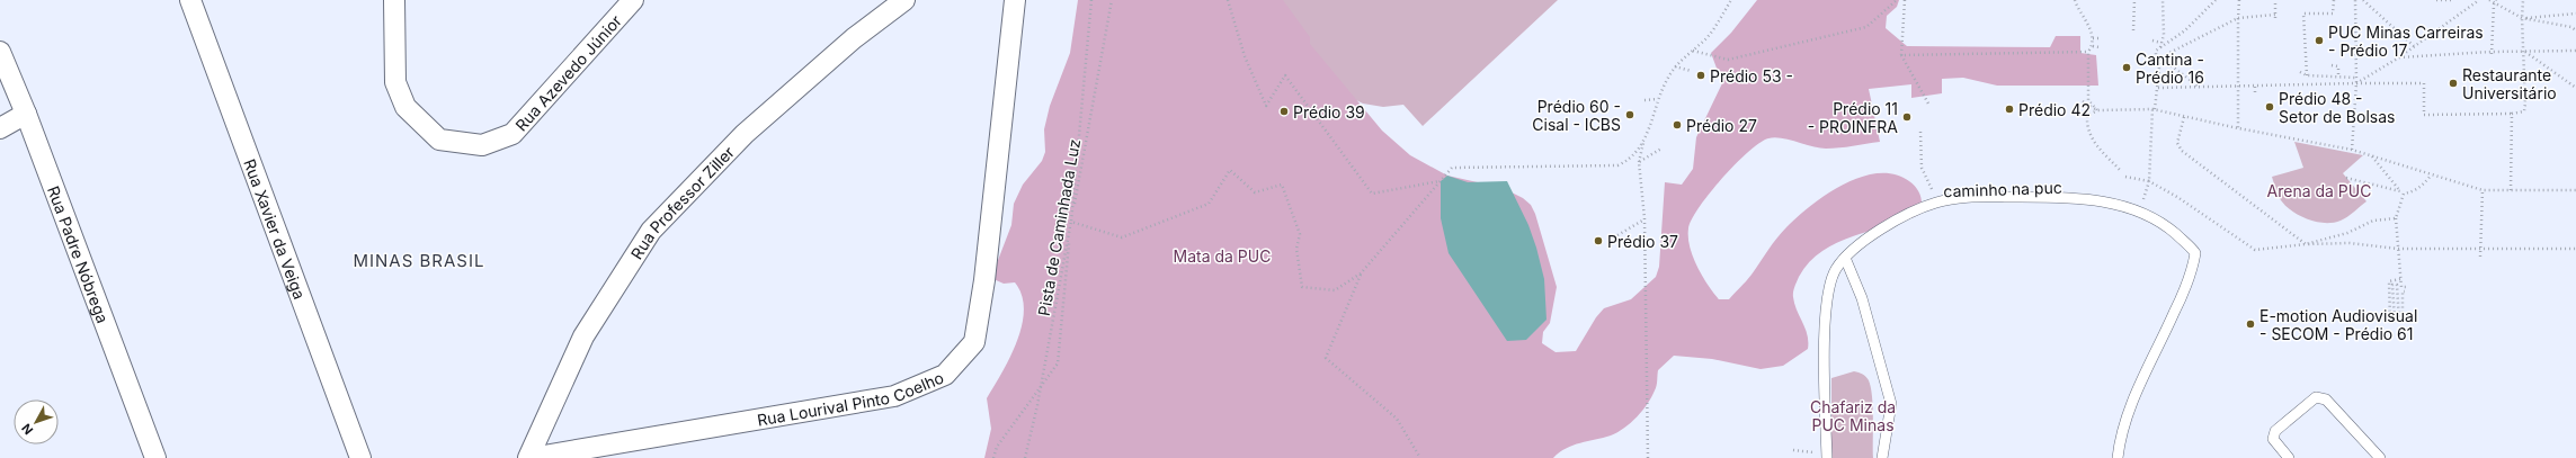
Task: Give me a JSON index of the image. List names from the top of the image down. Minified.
{"streets":{"street":["Rua Azevedo Júnior","Rua Professor Ziller","Rua Xavier da Veiga","Rua Padre Nóbrega","Rua Lourival Pinto Coelho"],"path":["Pista de Caminhada Luz"]},"crossings":[["Rua Professor Ziller","Rua Lourival Pinto Coelho"]],"districts":["MINAS BRASIL"],"parks":["Arena da PUC","Mata da PUC","Chafariz da PUC Minas"],"places":["PUC Minas Carreiras - Prédio 17","Cantina - Prédio 16","Prédio 53 -","Restaurante Universitário","Prédio 48 - Setor de Bolsas","Prédio 42","Prédio 39","Prédio 60 - Cisal - ICBS","Prédio 11 - PROINFRA","Prédio 27","Prédio 37","E-motion Audiovisual - SECOM - Prédio 61"],"north":"bottom left"}
